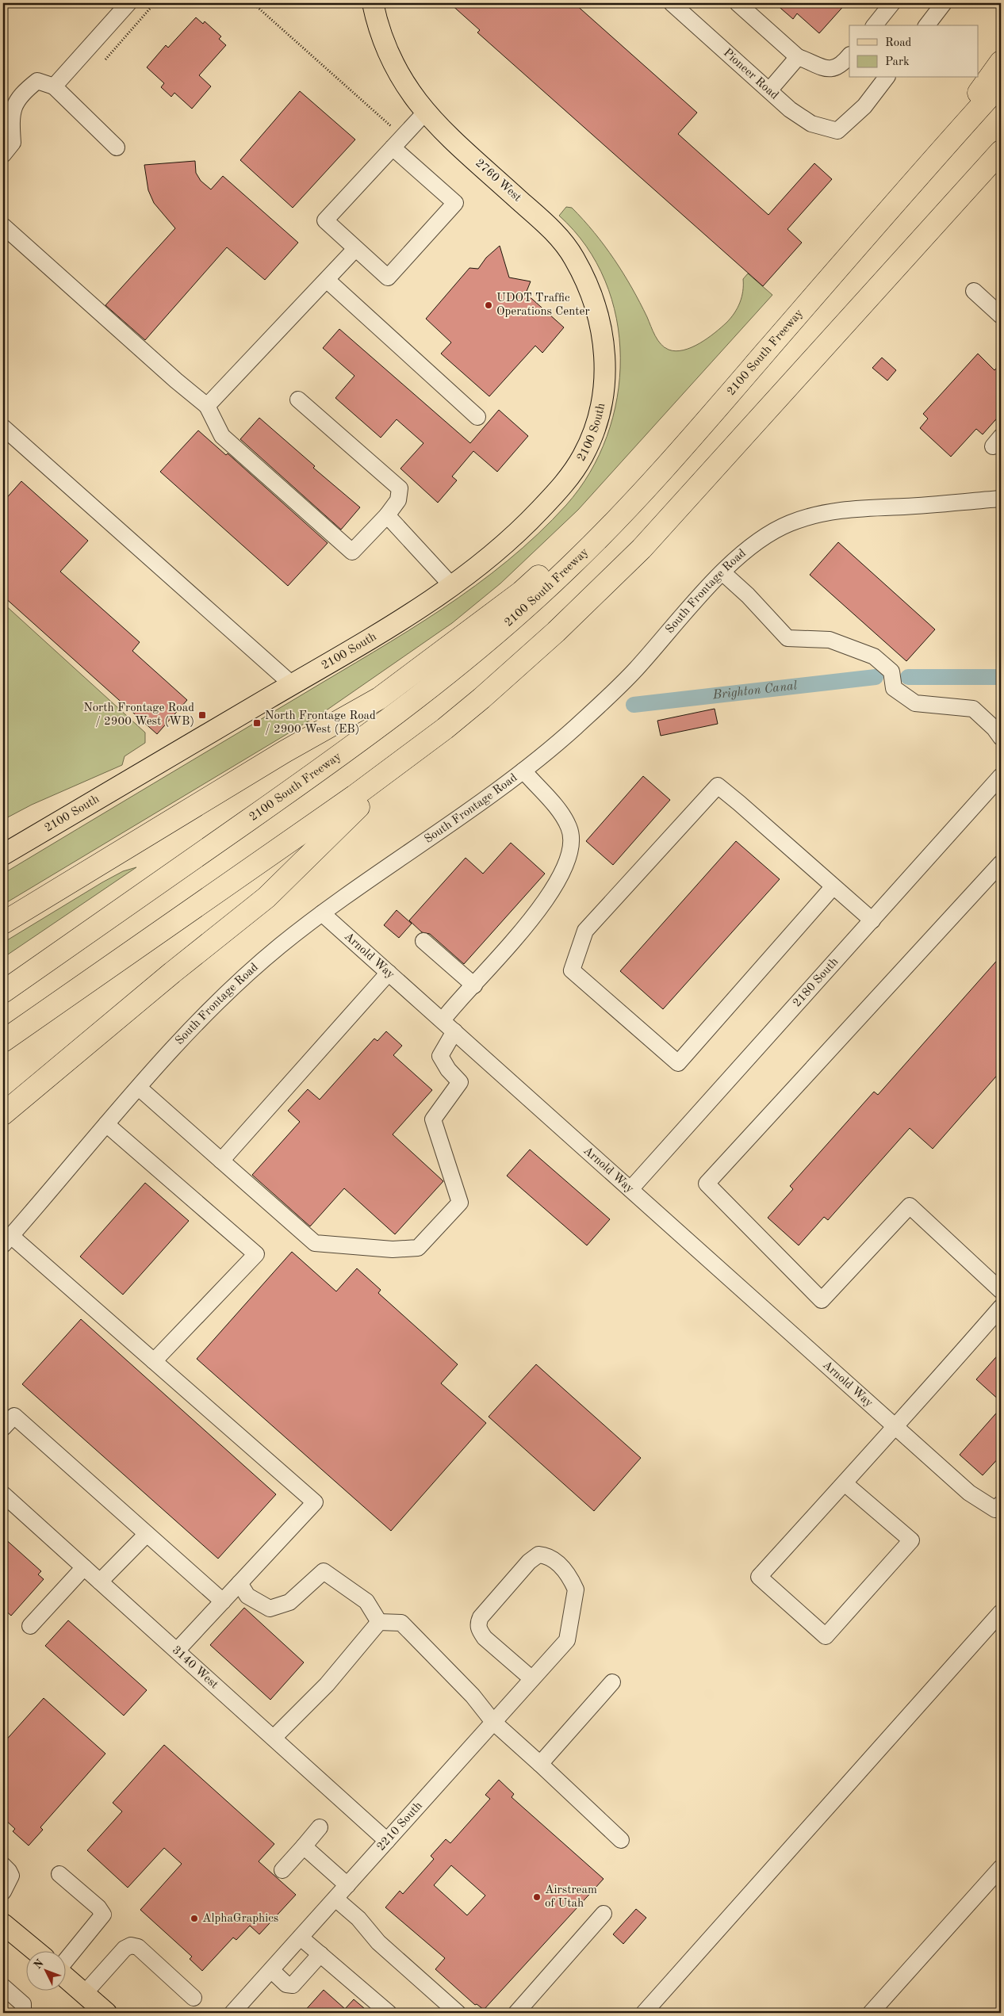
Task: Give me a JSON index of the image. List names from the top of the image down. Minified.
{"streets":{"highway":["2100 South Freeway"],"main road":["2760 West","2100 South"],"street":["Pioneer Road","South Frontage Road","Arnold Way","2180 South","3140 West","2210 South"]},"crossings":[["2760 West","2100 South"],["South Frontage Road","Arnold Way"],["Arnold Way","2180 South"],["3140 West","2210 South"]],"water":["Brighton Canal"],"places":{"other":["UDOT Traffic Operations Center","Airstream of Utah","AlphaGraphics"],"transit":["North Frontage Road / 2900 West (WB)","North Frontage Road / 2900 West (EB)"]},"legend":["Road","Park"],"north":"top left"}
